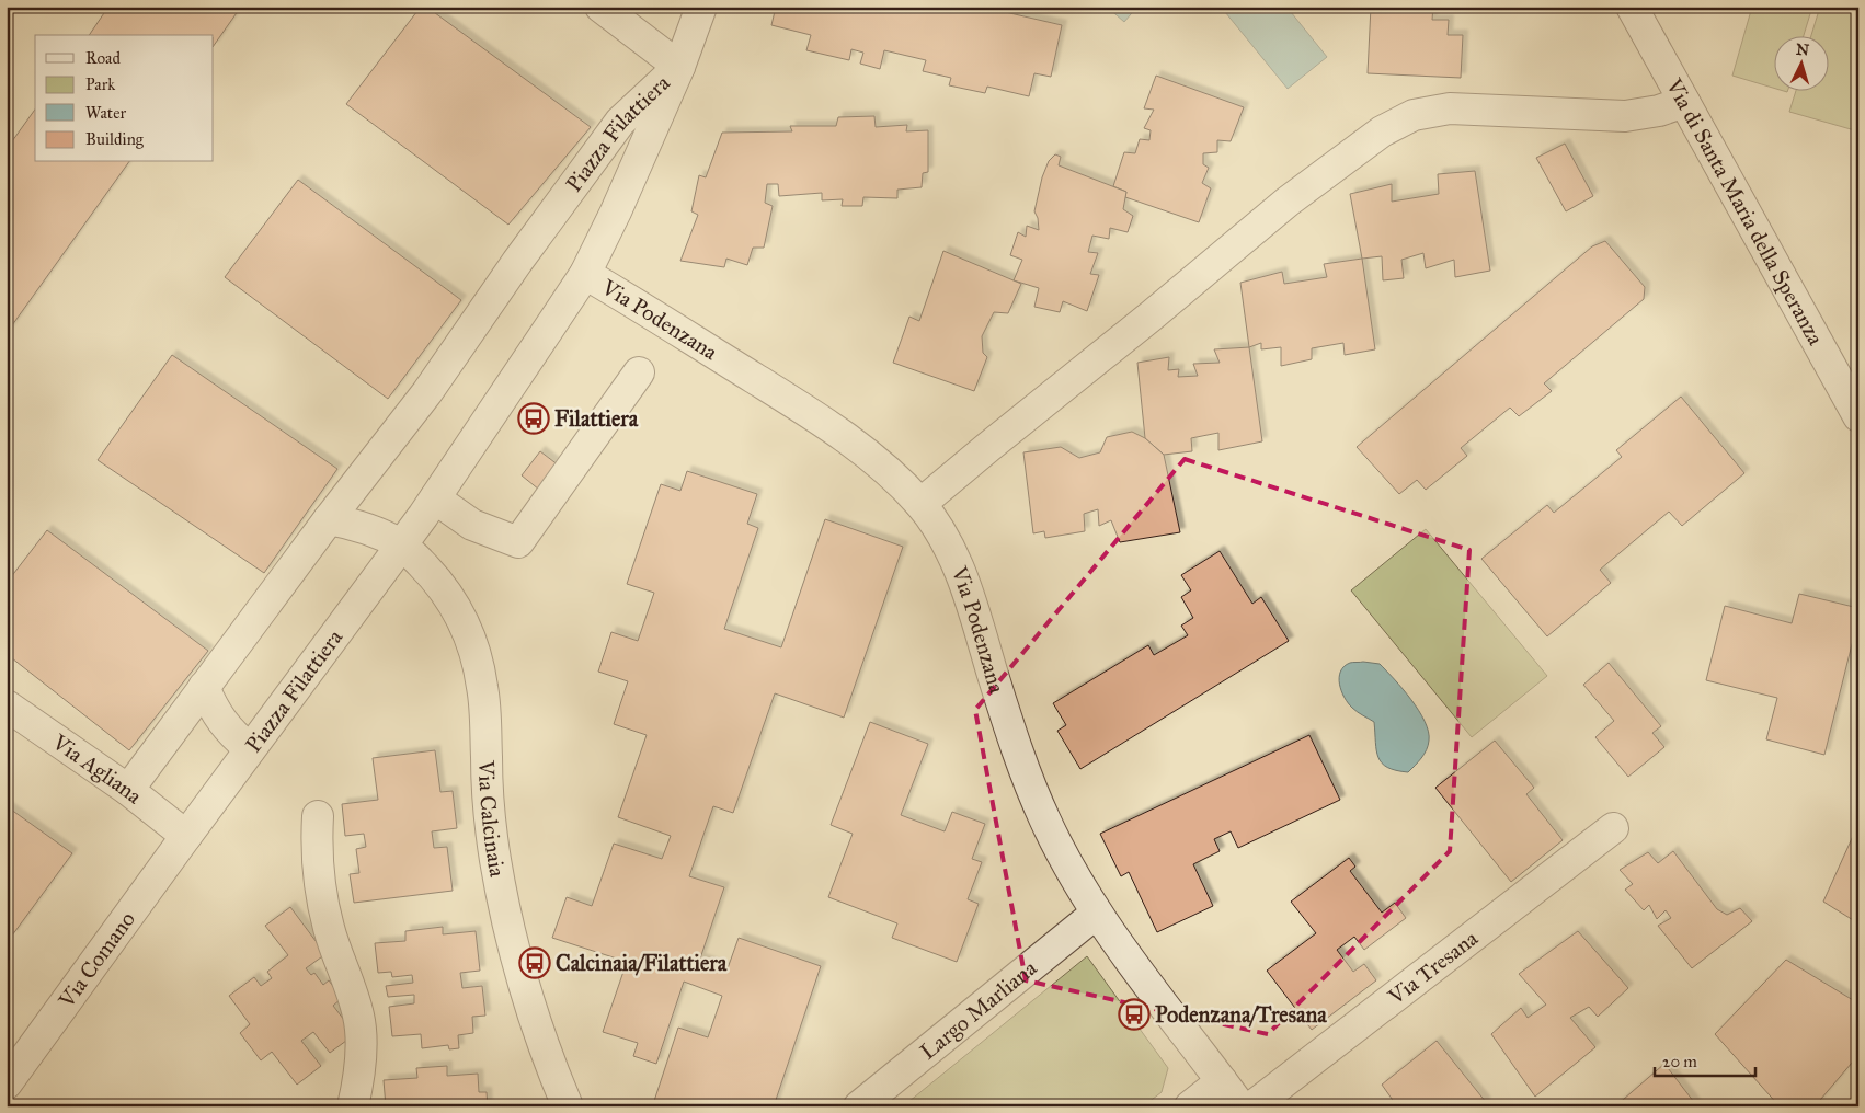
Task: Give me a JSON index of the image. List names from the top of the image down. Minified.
{"streets":{"street":["Piazza Filattiera","Via di Santa Maria della Speranza","Via Podenzana","Via Agliana","Via Calcinaia","Via Comano","Via Tresana","Largo Marliana"]},"crossings":[["Piazza Filattiera","Via Podenzana"],["Piazza Filattiera","Via Agliana"],["Piazza Filattiera","Via Calcinaia"],["Piazza Filattiera","Via Comano"],["Via Podenzana","Largo Marliana"],["Via Agliana","Via Comano"]],"places":{"bus stop":["Filattiera","Calcinaia/Filattiera","Podenzana/Tresana"]},"legend":["Road","Park","Water","Building"],"scale_bar":"20 m","north":"top"}
